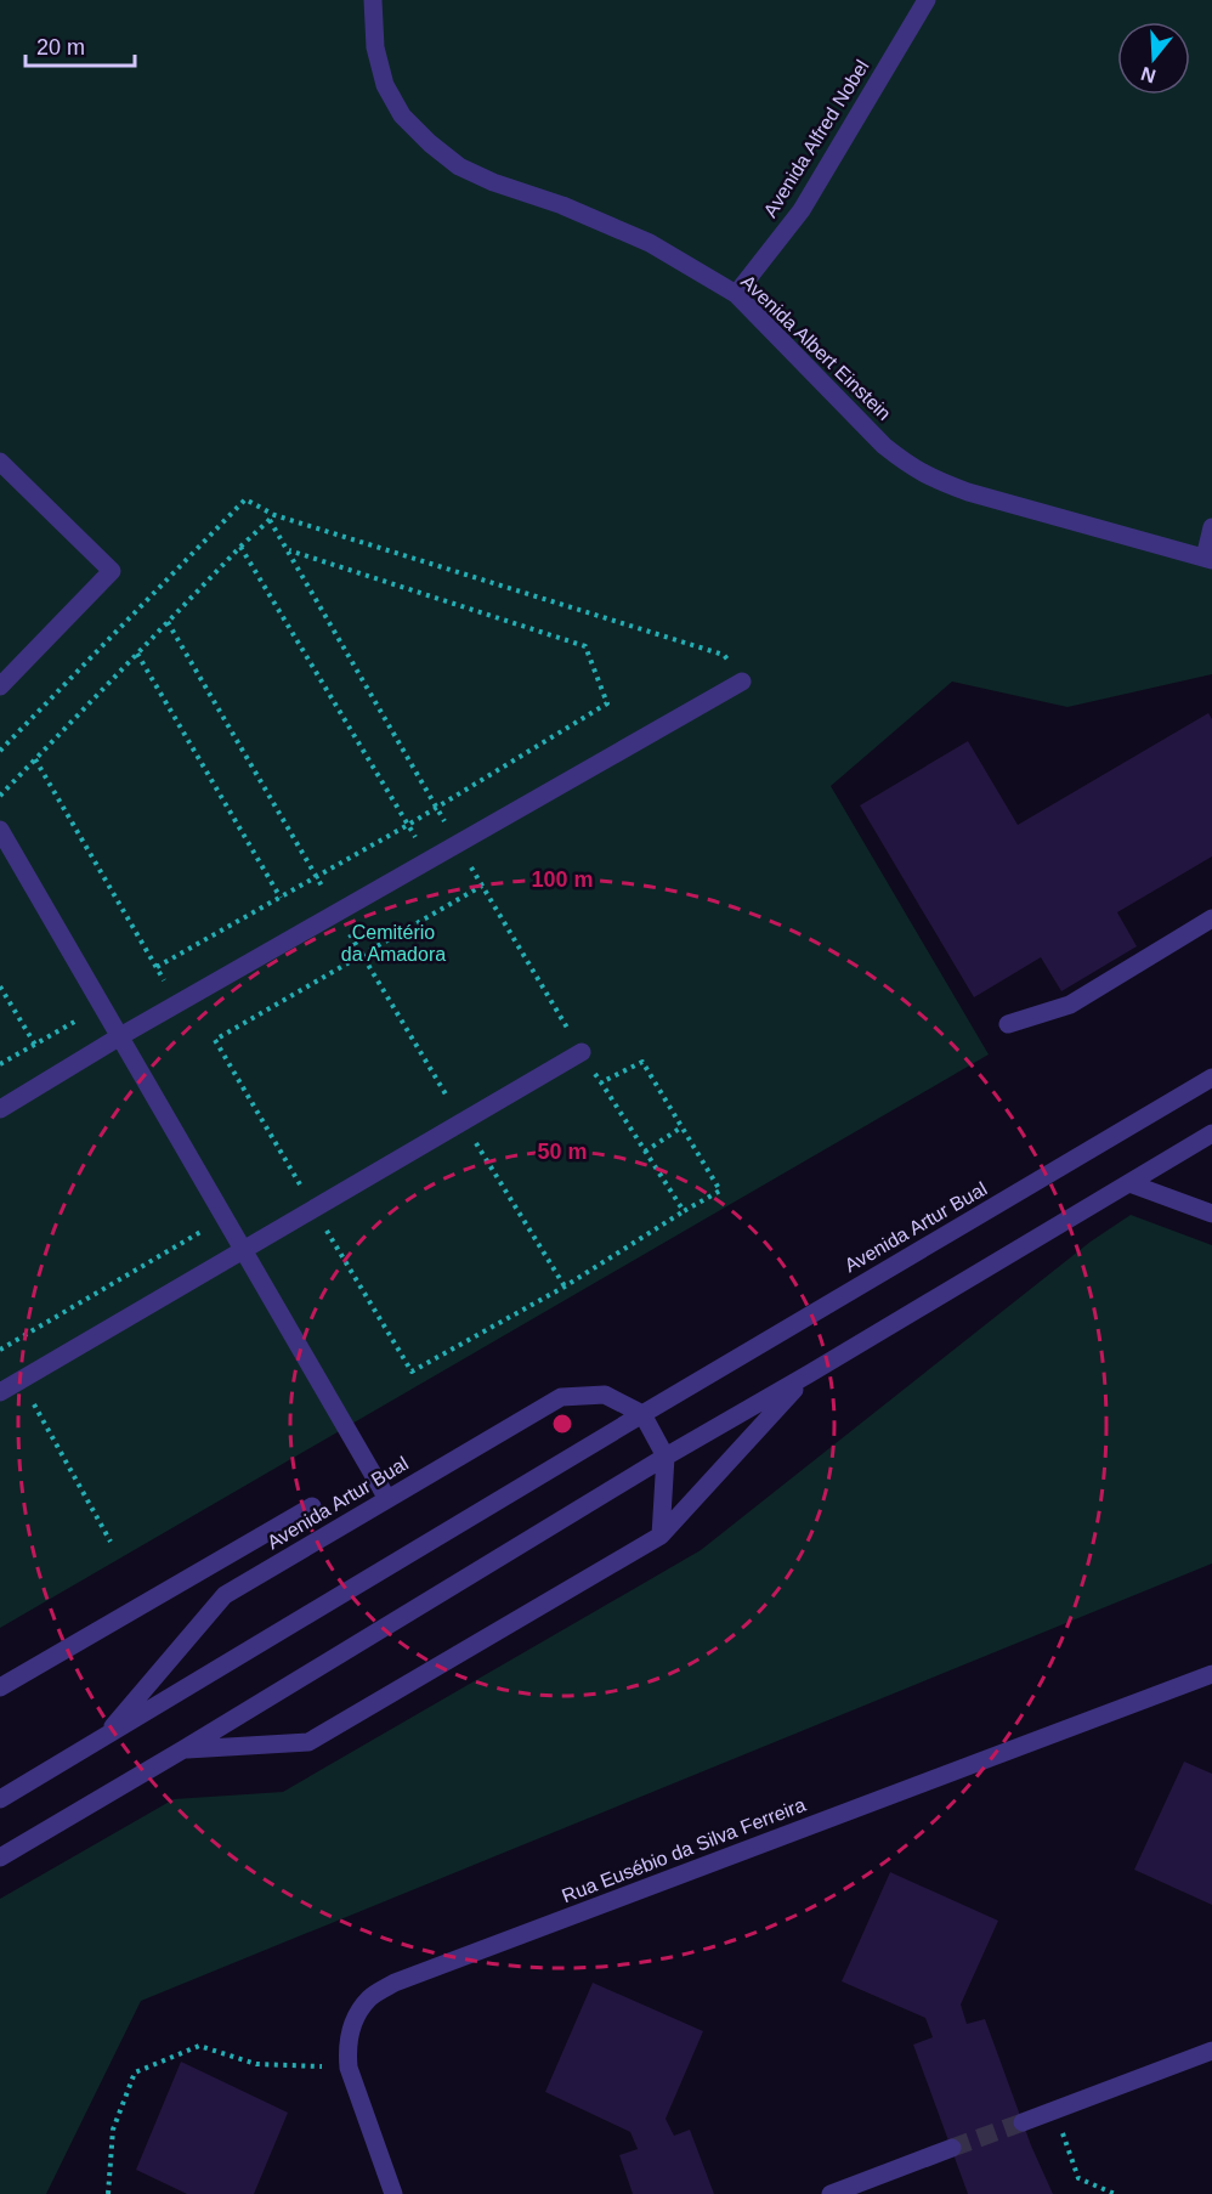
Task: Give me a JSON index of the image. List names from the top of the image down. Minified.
{"streets":{"street":["Avenida Alfred Nobel","Avenida Albert Einstein","Avenida Artur Bual","Rua Eusébio da Silva Ferreira"]},"crossings":[["Avenida Alfred Nobel","Avenida Albert Einstein"]],"parks":["Cemitério da Amadora"],"scale_bar":"20 m","north":"bottom","rings":["100 m","50 m"]}
